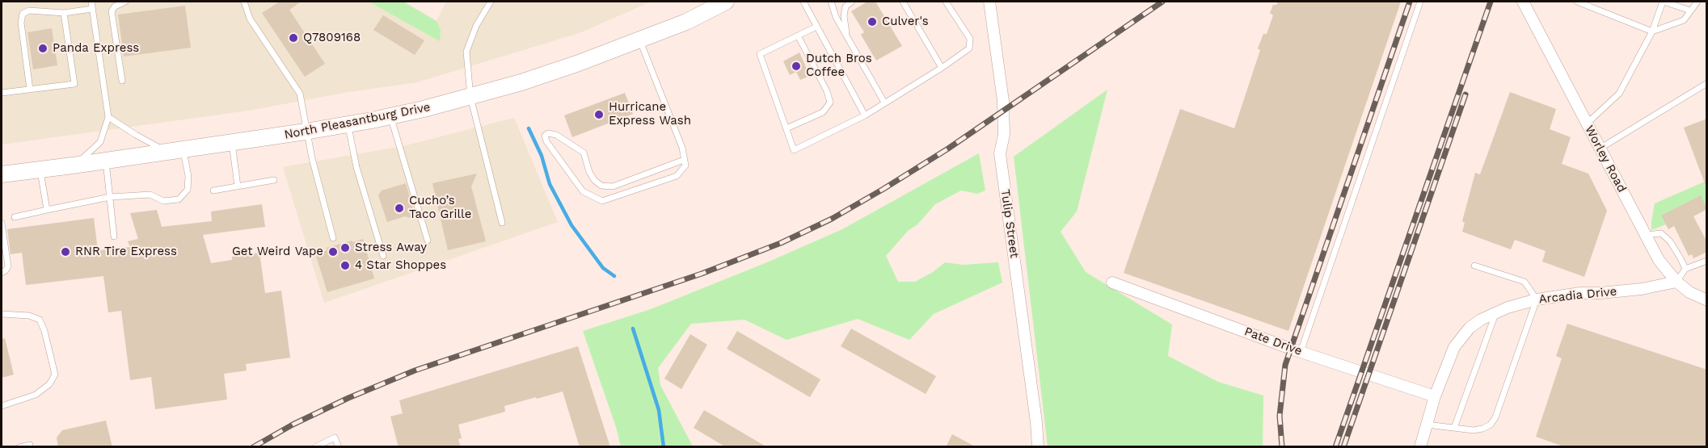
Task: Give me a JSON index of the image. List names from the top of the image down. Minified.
{"streets":{"main road":["North Pleasantburg Drive"],"street":["Worley Road","Tulip Street","Arcadia Drive","Pate Drive"]},"crossings":[["Worley Road","Arcadia Drive"],["Arcadia Drive","Pate Drive"]],"places":["Culver's","Q7809168","Panda Express","Dutch Bros Coffee","Hurricane Express Wash","Cucho’s Taco Grille","Stress Away","RNR Tire Express","Get Weird Vape","4 Star Shoppes"]}
